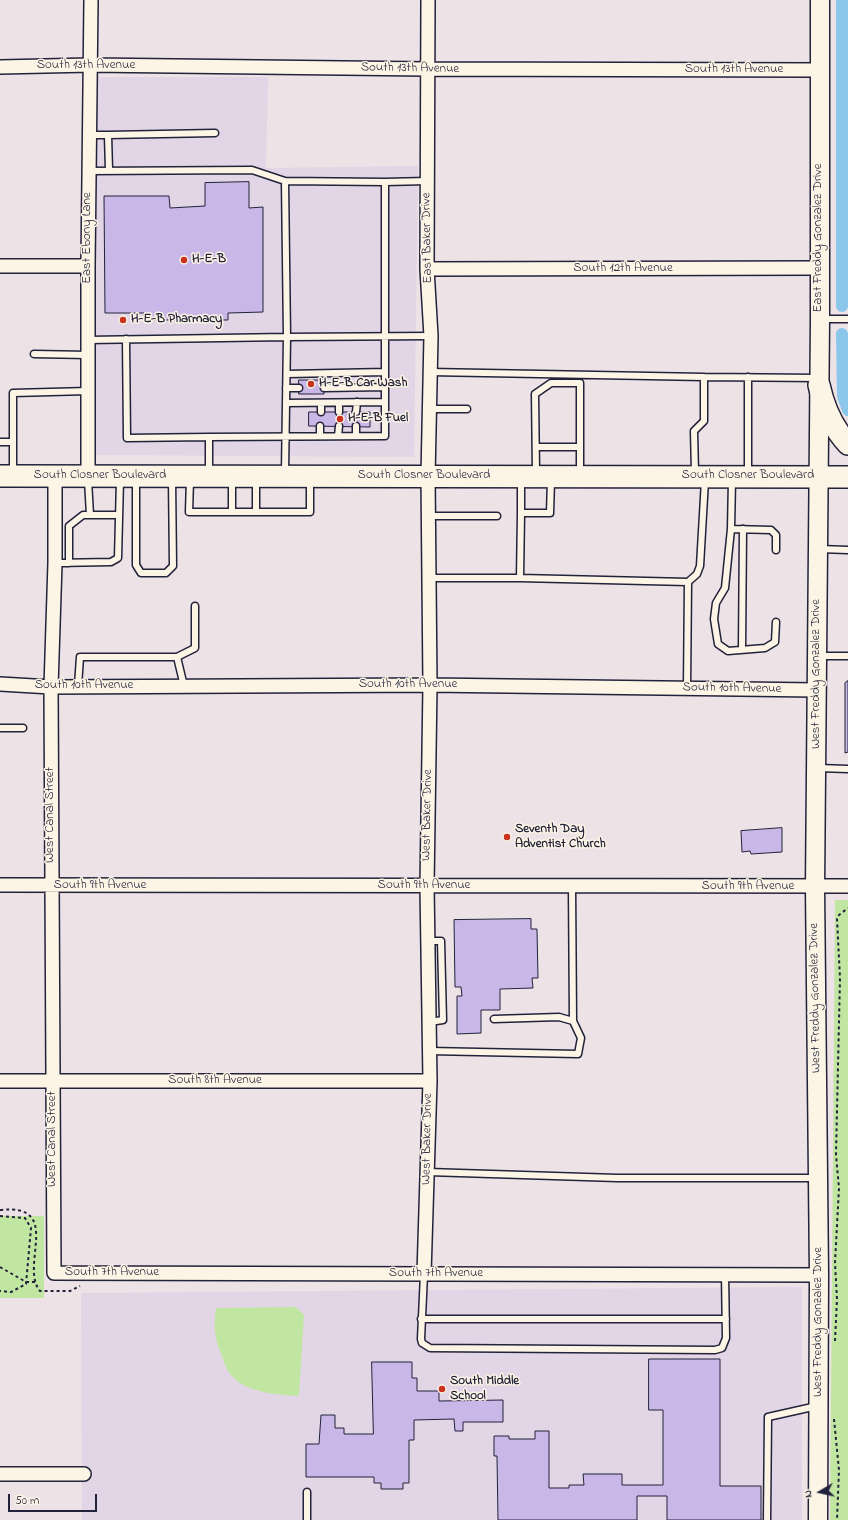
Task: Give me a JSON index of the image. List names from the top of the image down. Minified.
{"streets":{"main road":["East Freddy Gonzalez Drive","South Closner Boulevard","West Freddy Gonzalez Drive"],"street":["South 13th Avenue","East Ebony Lane","East Baker Drive","South 12th Avenue","South 10th Avenue","West Canal Street","West Baker Drive","South 9th Avenue","South 8th Avenue","South 7th Avenue"]},"crossings":[["South 13th Avenue","East Ebony Lane"],["South 13th Avenue","East Baker Drive"],["South 13th Avenue","East Freddy Gonzalez Drive"],["East Ebony Lane","South Closner Boulevard"],["East Baker Drive","South 12th Avenue"],["East Baker Drive","South Closner Boulevard"],["East Baker Drive","West Baker Drive"],["East Freddy Gonzalez Drive","South 12th Avenue"],["East Freddy Gonzalez Drive","South Closner Boulevard"],["East Freddy Gonzalez Drive","West Freddy Gonzalez Drive"],["South Closner Boulevard","West Freddy Gonzalez Drive"],["South Closner Boulevard","West Canal Street"],["South Closner Boulevard","West Baker Drive"],["West Freddy Gonzalez Drive","South 10th Avenue"],["West Freddy Gonzalez Drive","South 9th Avenue"],["West Freddy Gonzalez Drive","South 7th Avenue"],["South 10th Avenue","West Canal Street"],["South 10th Avenue","West Baker Drive"],["West Canal Street","South 9th Avenue"],["West Canal Street","South 8th Avenue"],["West Canal Street","South 7th Avenue"],["West Baker Drive","South 9th Avenue"],["West Baker Drive","South 8th Avenue"],["West Baker Drive","South 7th Avenue"]],"places":["H-E-B","H-E-B Pharmacy","H-E-B Car Wash","H-E-B Fuel","Seventh Day Adventist Church","South Middle School"],"scale_bar":"50 m","north":"left"}
